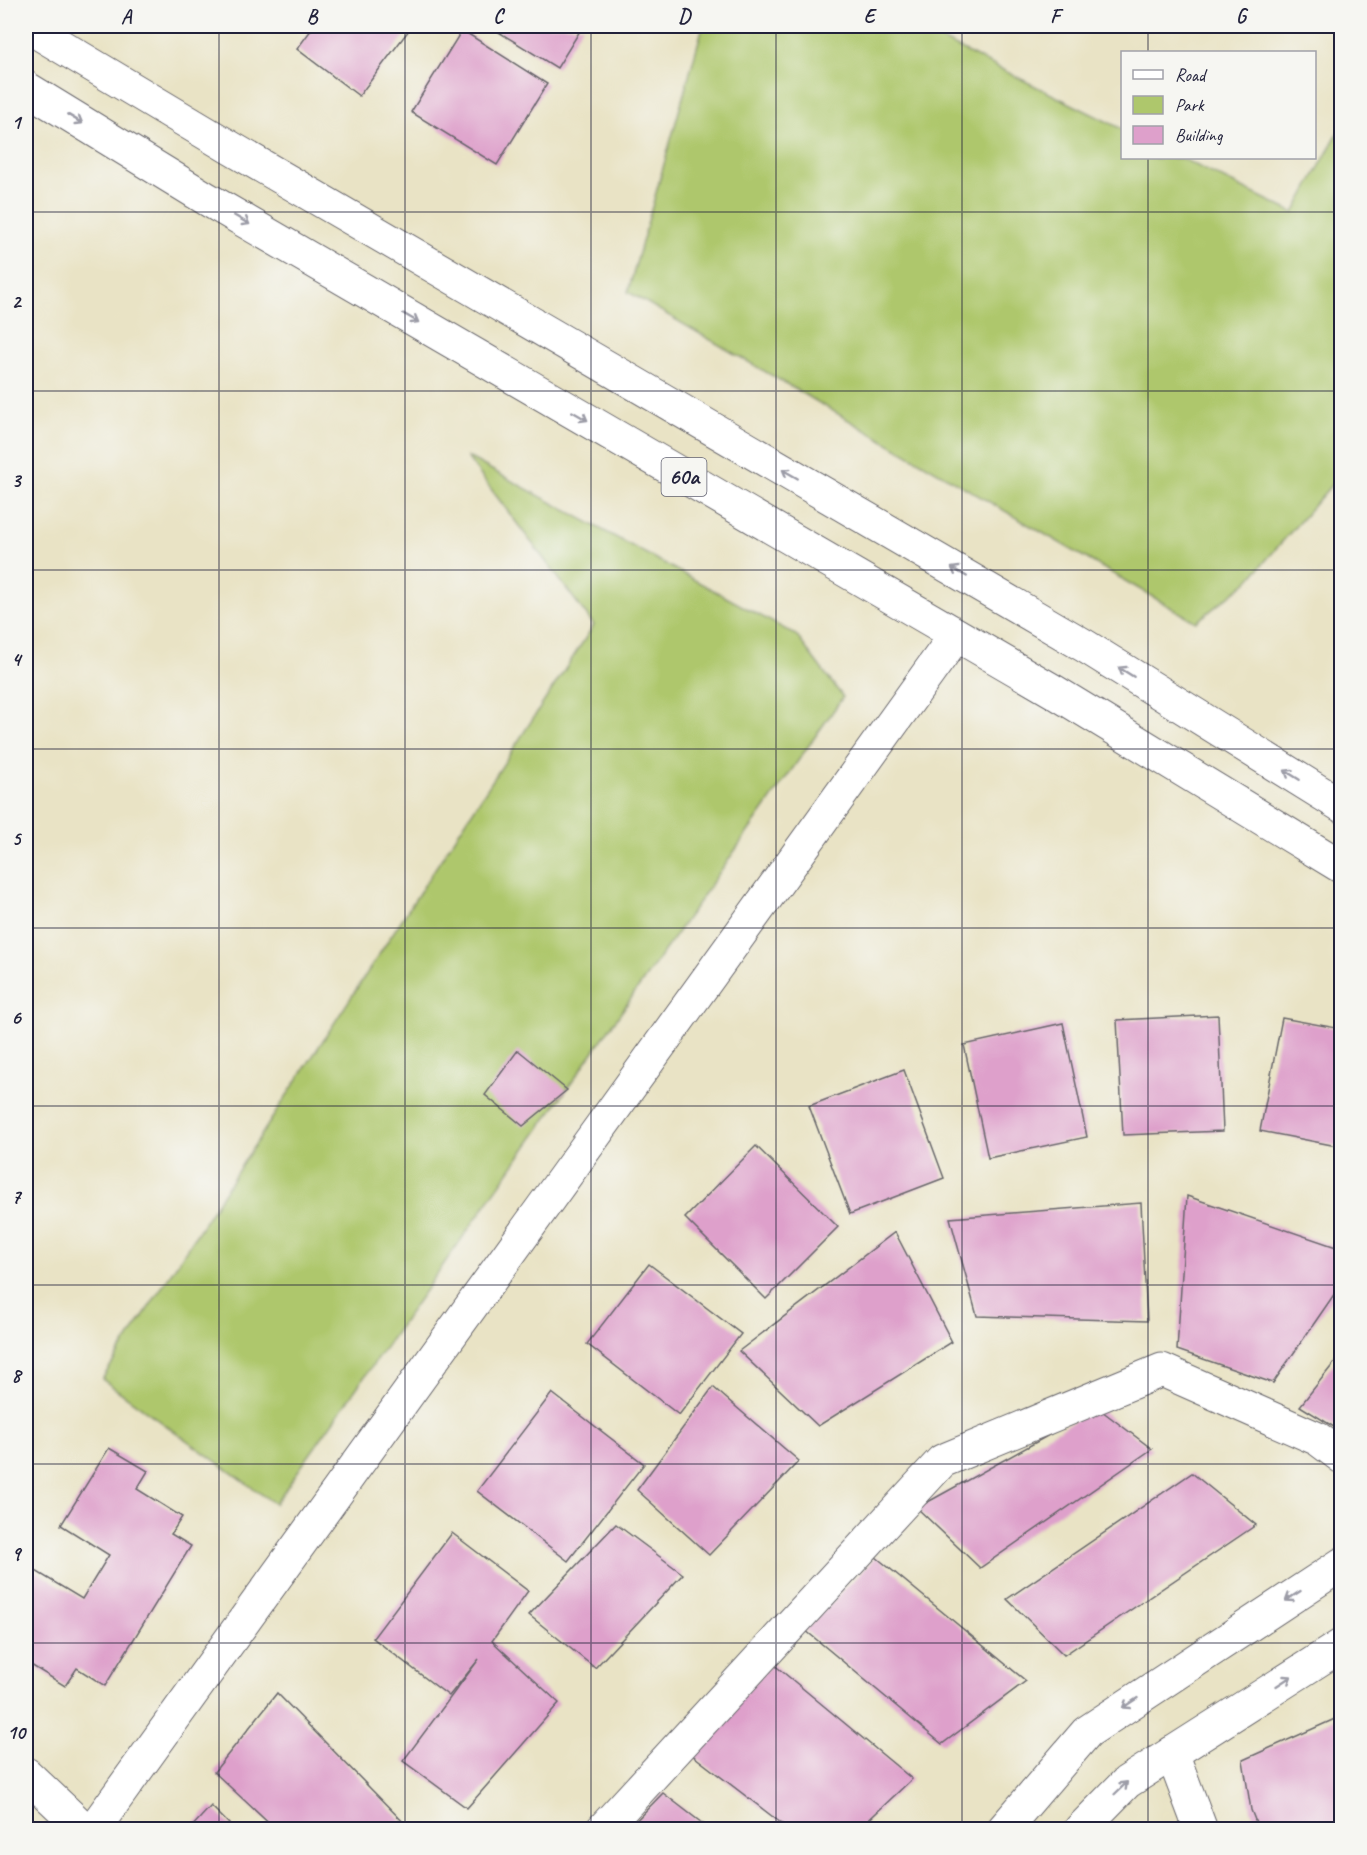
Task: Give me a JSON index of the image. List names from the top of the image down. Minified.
{"streets":{"street":["60a"]},"legend":["Road","Park","Building"],"grid":{"columns":["A","B","C","D","E","F","G"],"rows":["1","2","3","4","5","6","7","8","9","10"]}}
